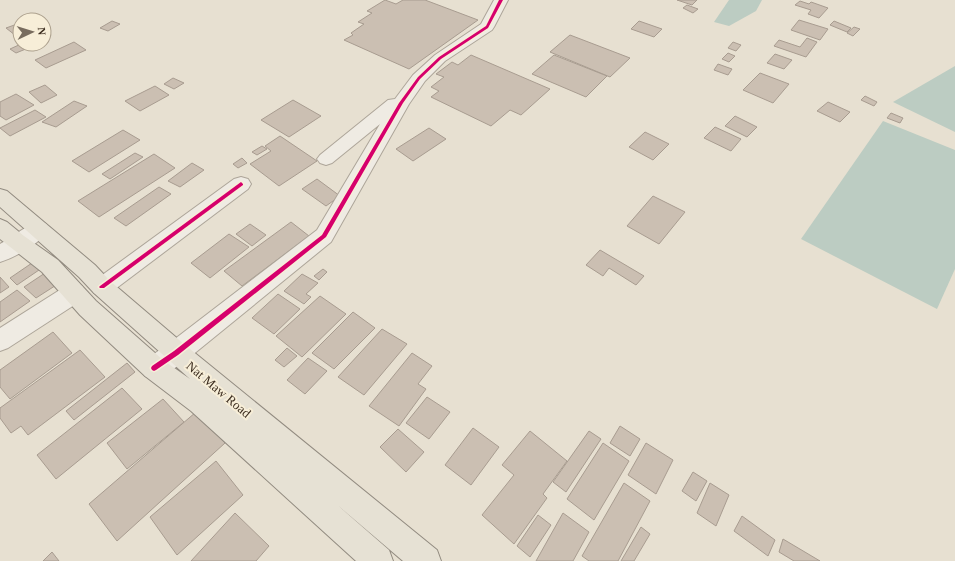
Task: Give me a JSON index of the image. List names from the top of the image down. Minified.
{"streets":{"main road":["Nat Maw Road"]},"north":"right"}
